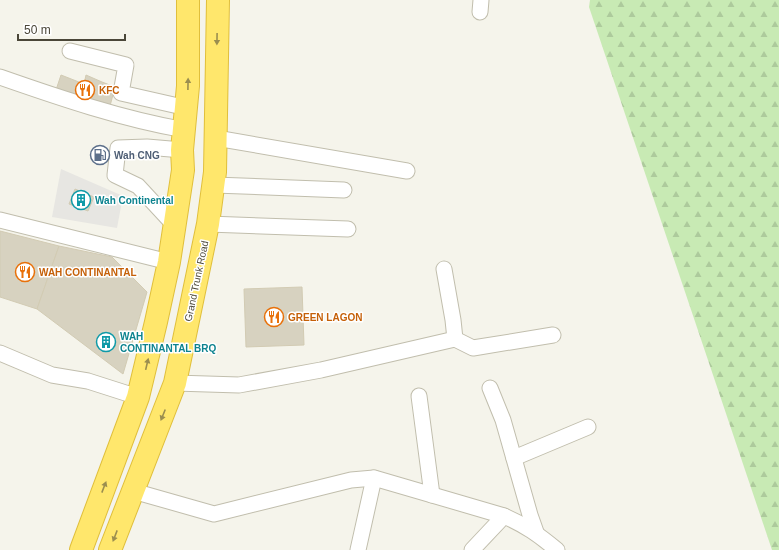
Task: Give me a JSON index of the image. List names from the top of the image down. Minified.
{"streets":{"highway":["Grand Trunk Road"]},"places":{"restaurant":["KFC","WAH CONTINANTAL","GREEN LAGON"],"fuel station":["Wah CNG"],"building":["Wah Continental","WAH CONTINANTAL BRQ"]},"scale_bar":"50 m"}
